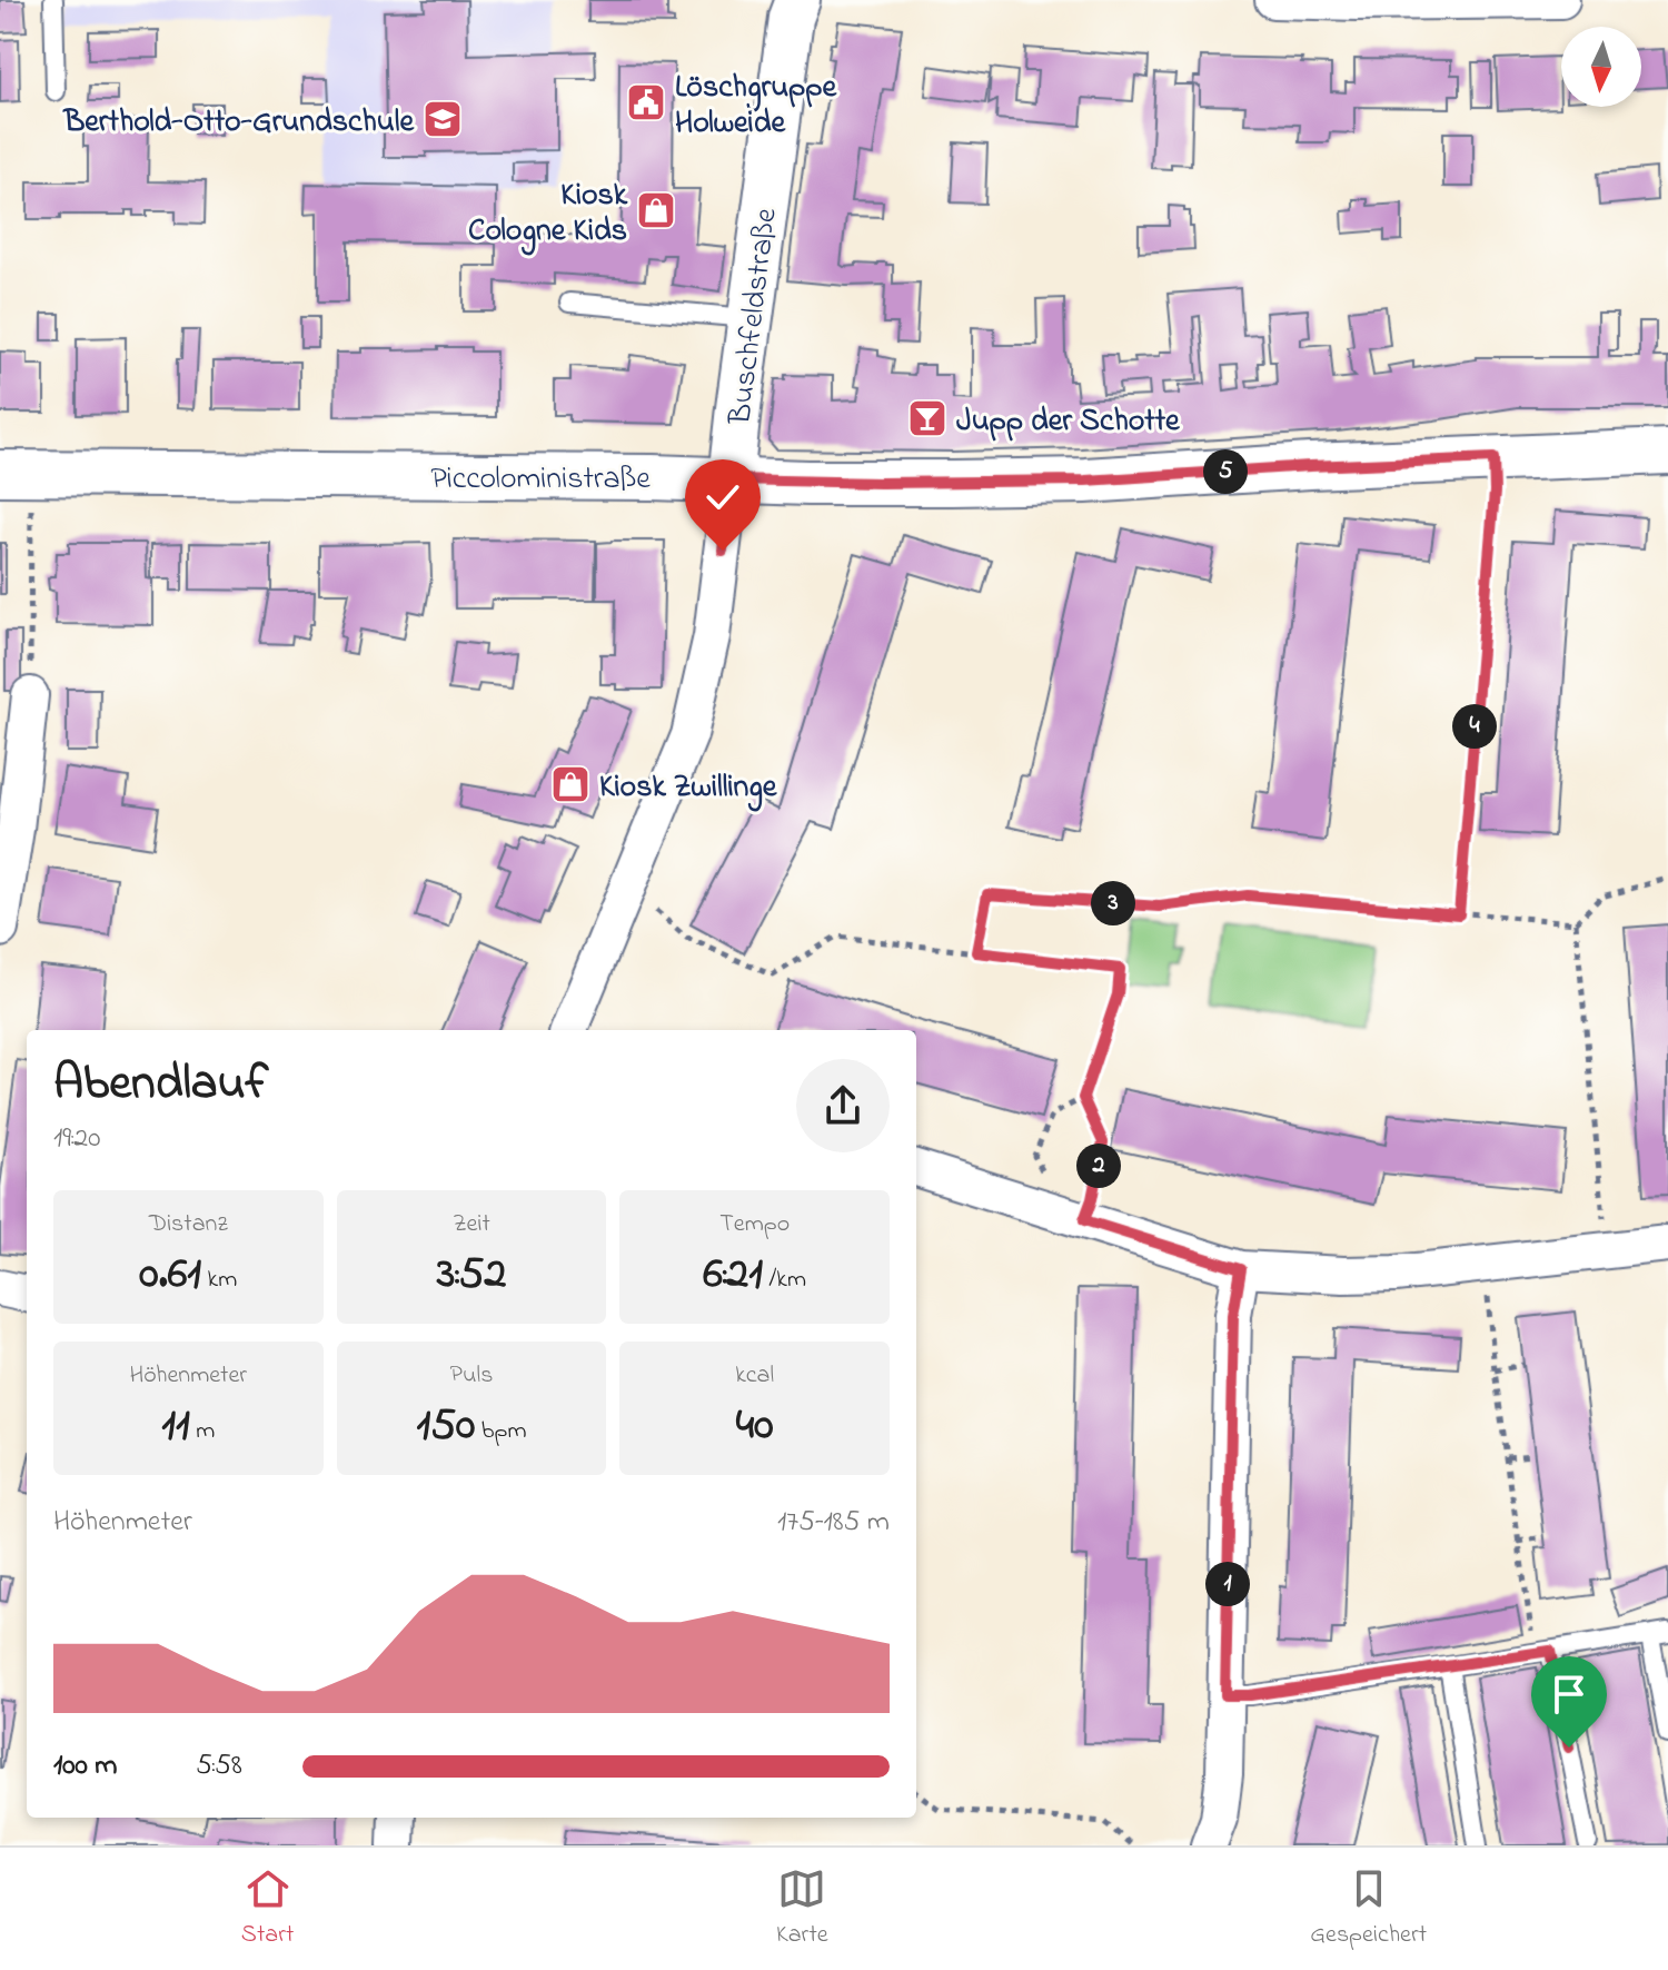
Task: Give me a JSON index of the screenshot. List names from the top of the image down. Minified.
{"streets":{"street":["Buschfeldstraße","Piccoloministraße"]},"crossings":[["Buschfeldstraße","Piccoloministraße"]],"places":{"public building":["Löschgruppe Holweide"],"school or university":["Berthold-Otto-Grundschule"],"shop":["Kiosk Cologne Kids","Kiosk Zwillinge"],"bar":["Jupp der Schotte"]},"north":"bottom","page":{"pins":["5","4","3","2","1"],"heading":["Abendlauf","19:20"],"stats":[["Distanz","0.61 km"],["Zeit","3:52"],["Tempo","6:21 /km"],["Höhenmeter","11 m"],["Puls","150 bpm"],["kcal","40"]],"chart":["Höhenmeter","175–185 m"],"list":[{"name":"100 m","note":"5:58"}],"tabs":["Start","Karte","Gespeichert"]}}
